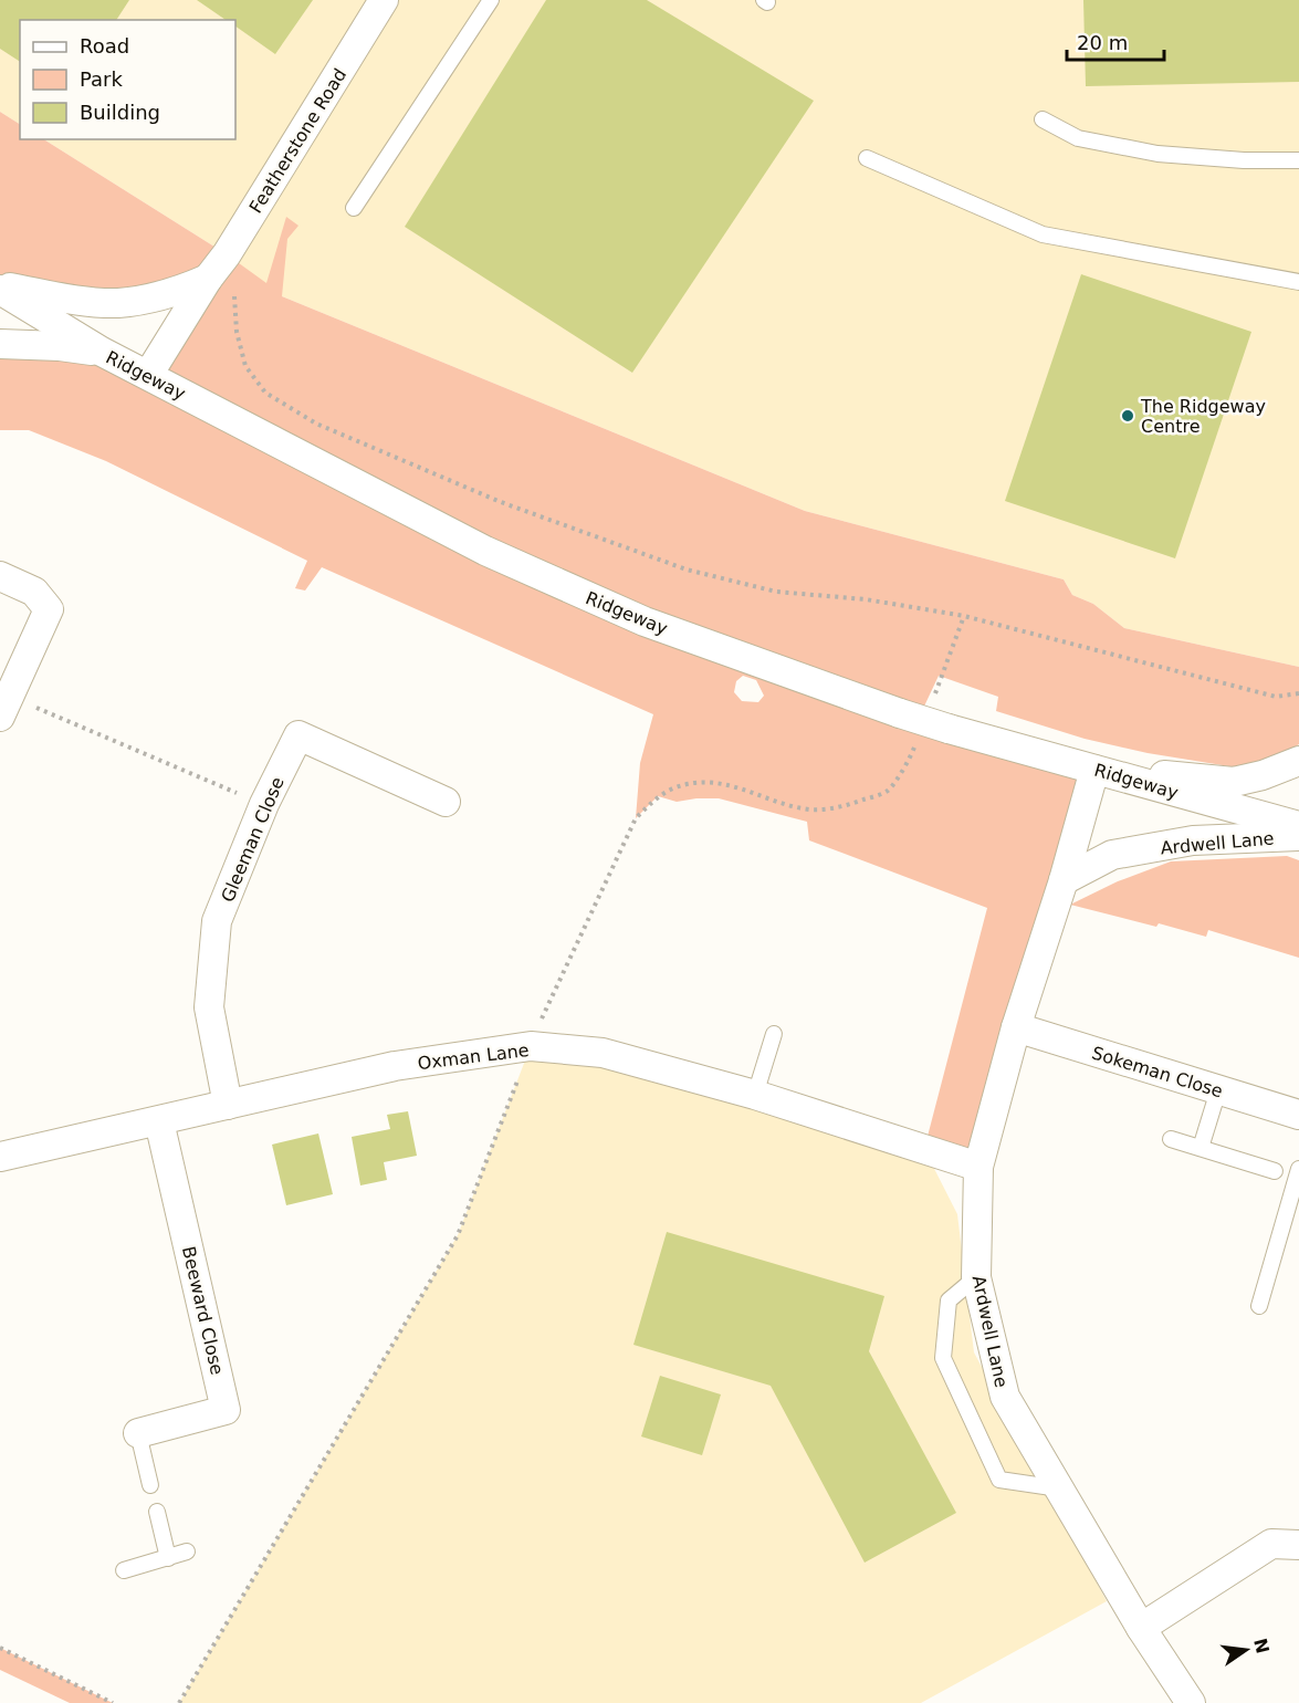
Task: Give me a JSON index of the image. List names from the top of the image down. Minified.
{"streets":{"street":["Featherstone Road","Ridgeway","Gleeman Close","Ardwell Lane","Oxman Lane","Sokeman Close","Beeward Close"]},"crossings":[["Featherstone Road","Ridgeway"],["Ridgeway","Ardwell Lane"],["Gleeman Close","Oxman Lane"],["Ardwell Lane","Oxman Lane"],["Ardwell Lane","Sokeman Close"],["Oxman Lane","Beeward Close"]],"places":["The Ridgeway Centre"],"legend":["Road","Park","Building"],"scale_bar":"20 m","north":"right"}
